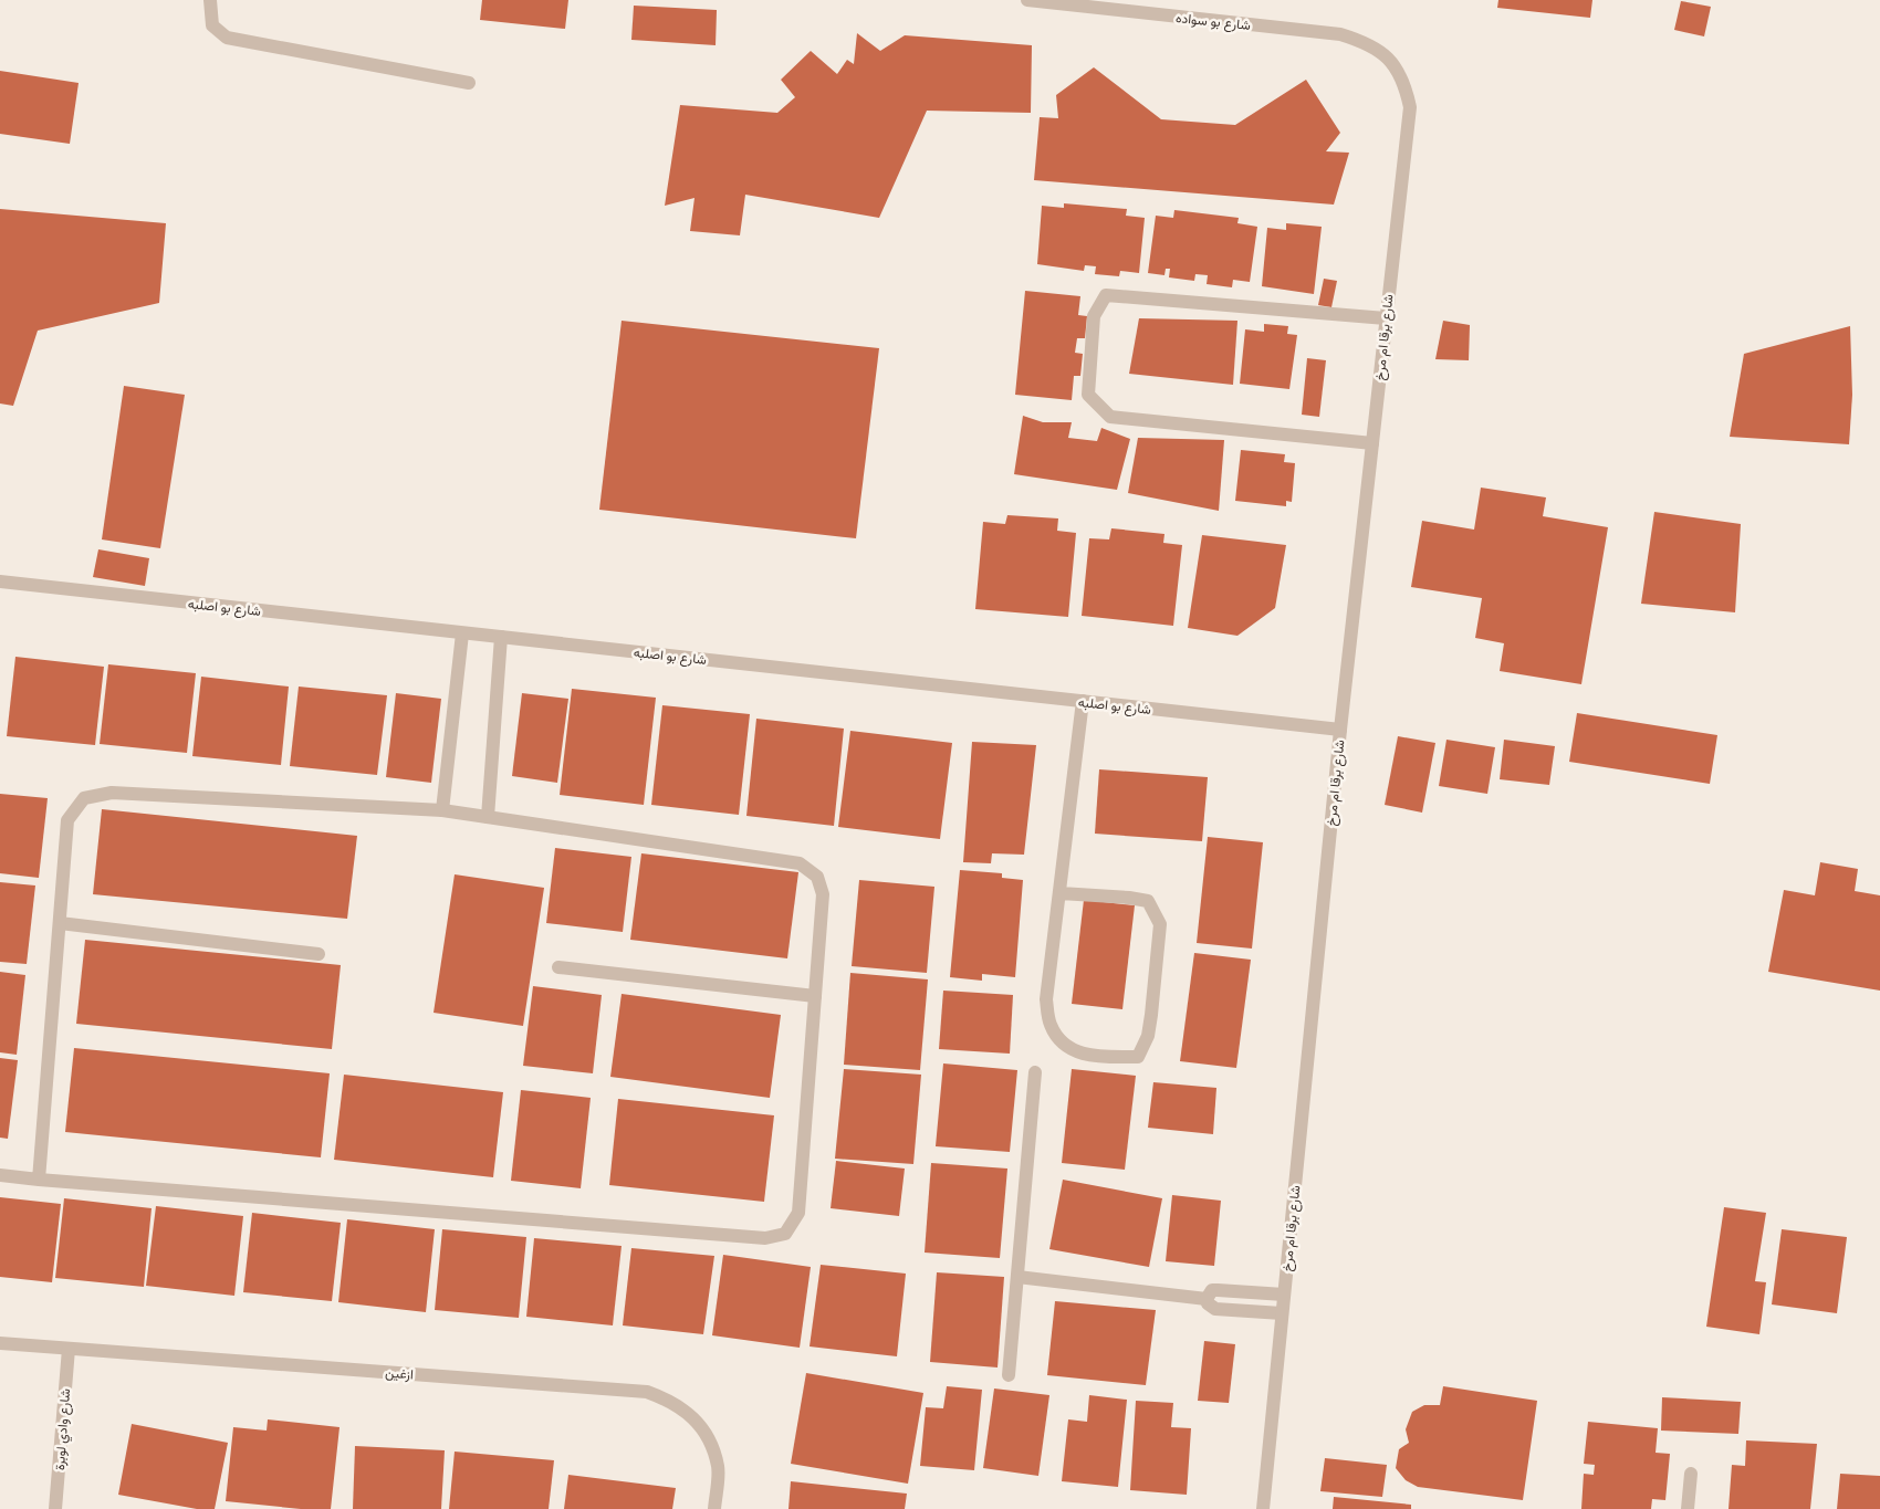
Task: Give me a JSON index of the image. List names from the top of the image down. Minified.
{"streets":{"street":["شارع بو سواده","شارع برقا ام مرخ","شارع بو اصلبه","ازغين","شارع وادي لوبرة"]},"crossings":[["شارع بو سواده","شارع برقا ام مرخ"],["شارع برقا ام مرخ","شارع بو اصلبه"],["ازغين","شارع وادي لوبرة"]]}
